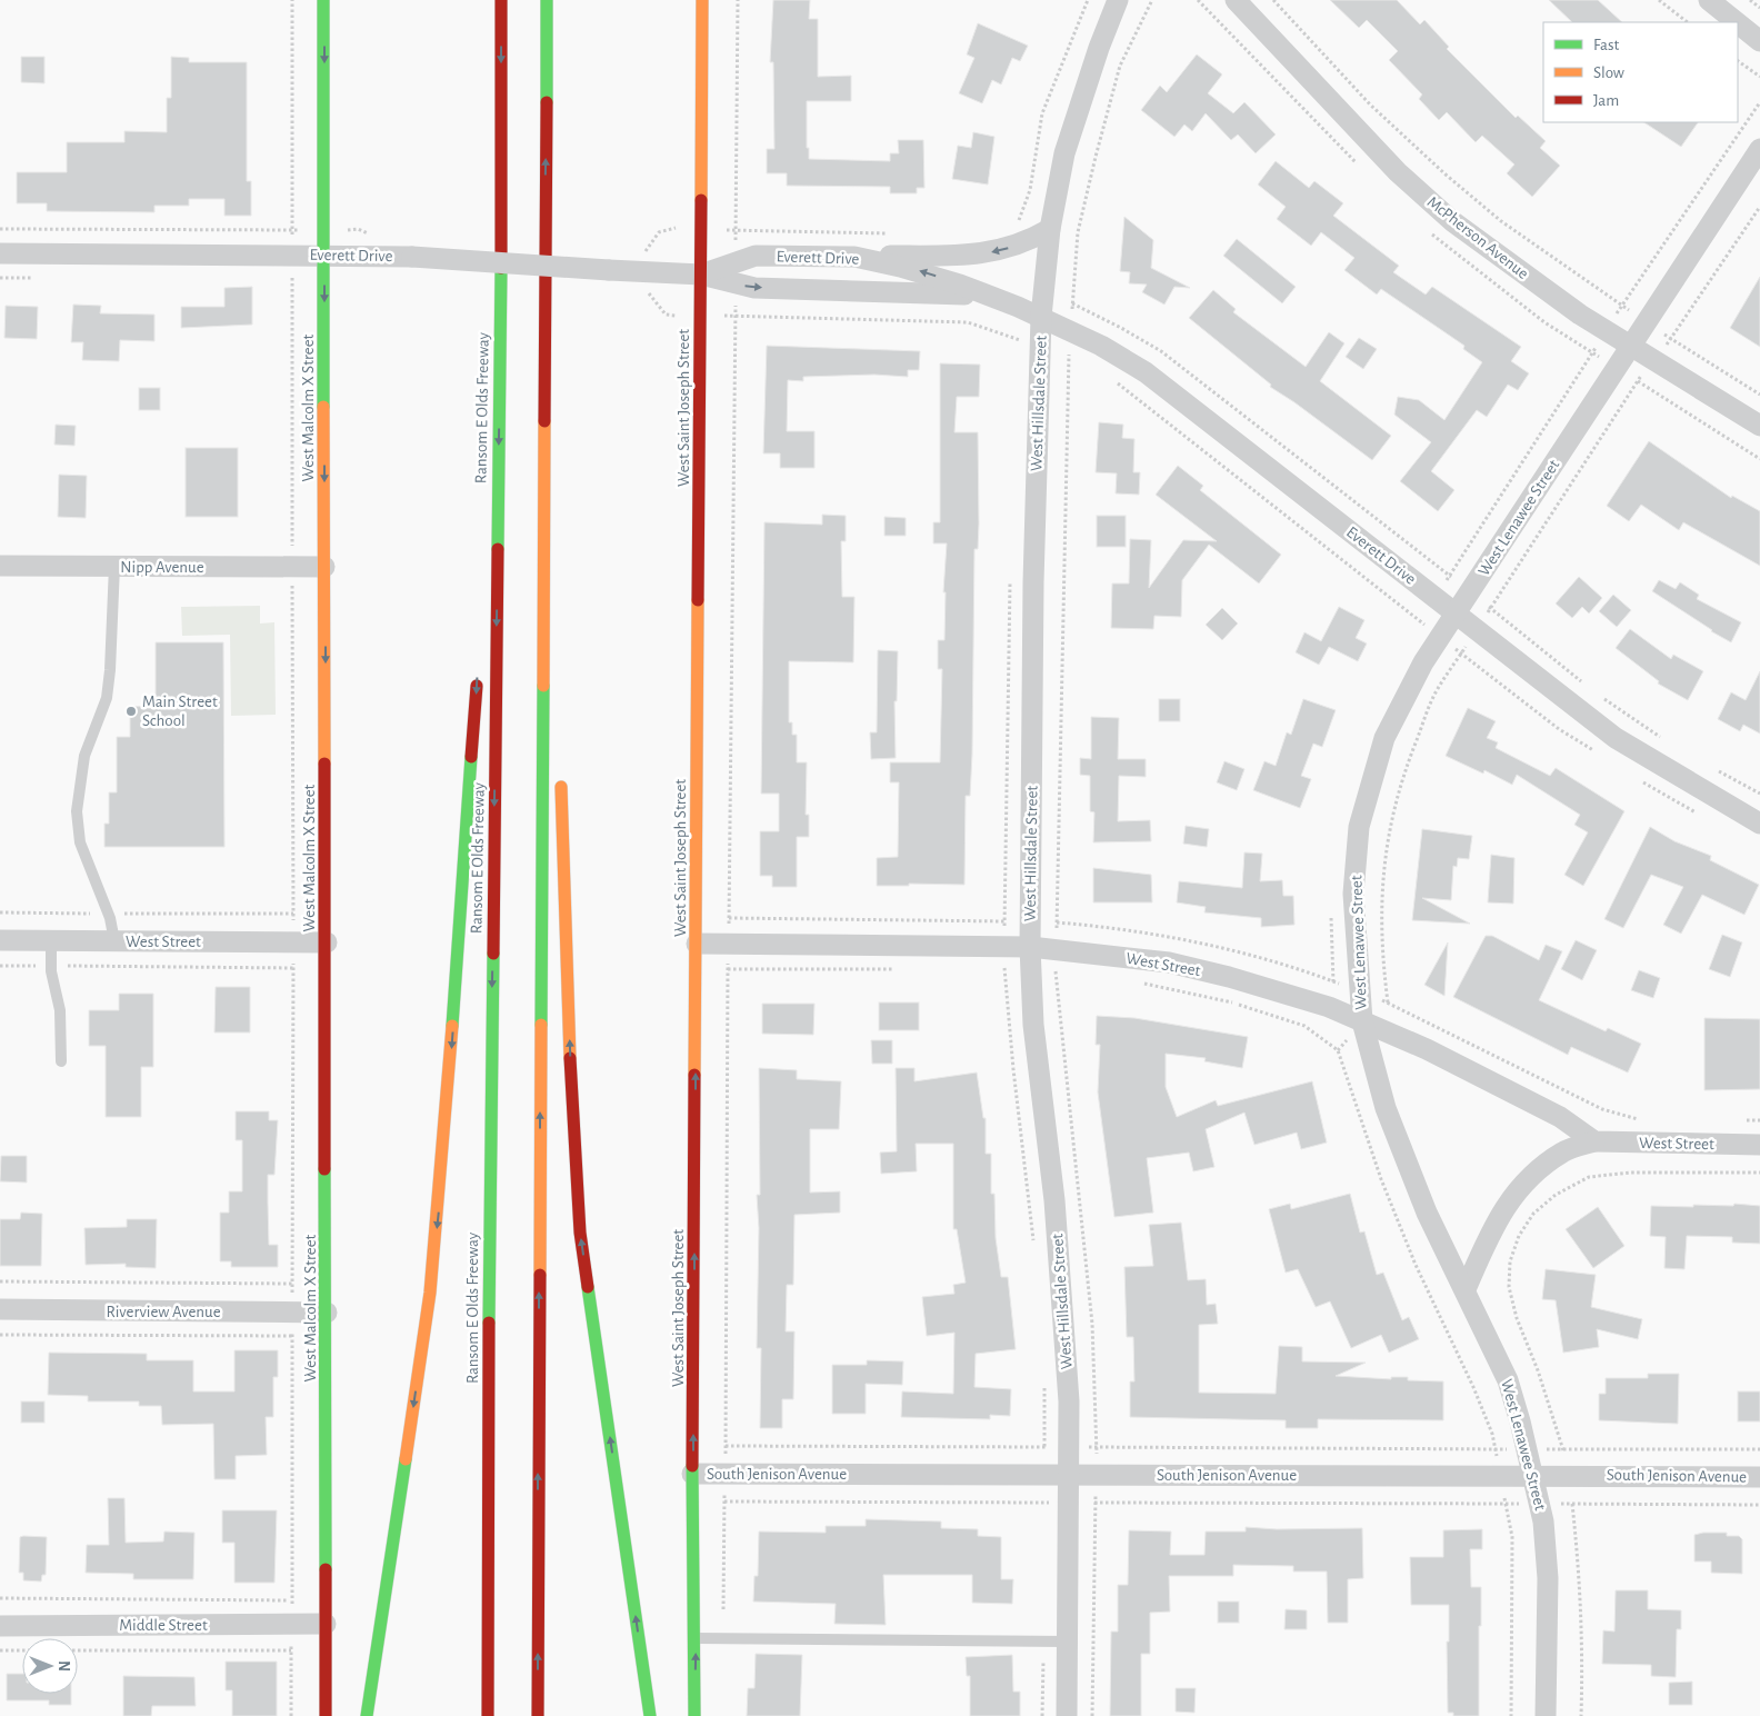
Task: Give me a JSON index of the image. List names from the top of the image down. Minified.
{"streets":{"main road":["West Malcolm X Street","Ransom E Olds Freeway","West Saint Joseph Street"],"street":["McPherson Avenue","Everett Drive","West Hillsdale Street","West Lenawee Street","Nipp Avenue","West Street","Riverview Avenue","South Jenison Avenue","Middle Street"]},"crossings":[["McPherson Avenue","West Lenawee Street"],["Everett Drive","West Hillsdale Street"],["Everett Drive","West Malcolm X Street"],["Everett Drive","West Saint Joseph Street"],["Everett Drive","West Lenawee Street"],["West Hillsdale Street","West Street"],["West Hillsdale Street","South Jenison Avenue"],["West Malcolm X Street","Nipp Avenue"],["West Malcolm X Street","West Street"],["West Malcolm X Street","Riverview Avenue"],["West Malcolm X Street","Middle Street"],["West Saint Joseph Street","West Street"],["West Saint Joseph Street","South Jenison Avenue"],["West Lenawee Street","West Street"],["West Lenawee Street","South Jenison Avenue"]],"one_way":["West Malcolm X Street"],"places":["Main Street School"],"legend":["Fast","Slow","Jam"],"north":"right"}
